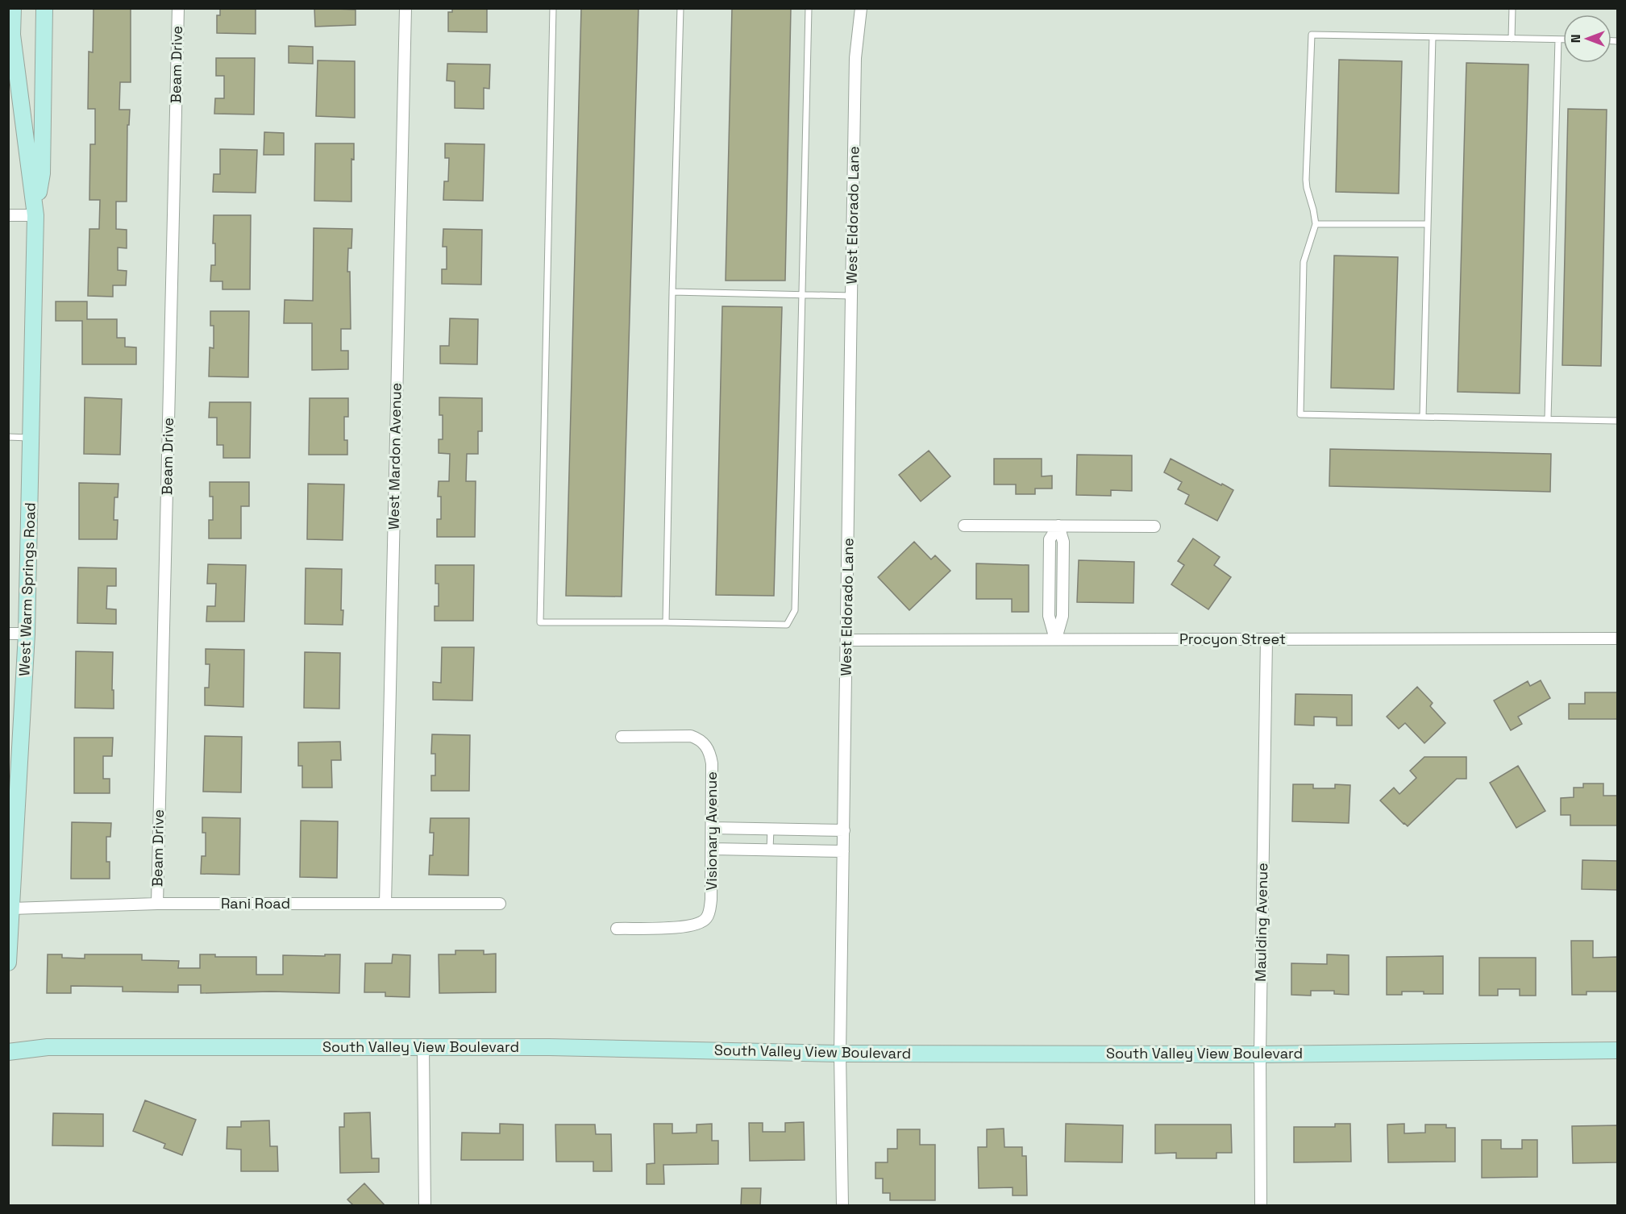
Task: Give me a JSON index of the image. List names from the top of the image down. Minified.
{"streets":{"main road":["West Warm Springs Road","South Valley View Boulevard"],"street":["Beam Drive","West Eldorado Lane","West Mardon Avenue","Procyon Street","Visionary Avenue","Rani Road","Maulding Avenue"]},"crossings":[["Beam Drive","Rani Road"],["West Eldorado Lane","Procyon Street"],["West Eldorado Lane","South Valley View Boulevard"],["West Mardon Avenue","Rani Road"],["West Warm Springs Road","Rani Road"],["Procyon Street","Maulding Avenue"],["Maulding Avenue","South Valley View Boulevard"]],"north":"left"}
